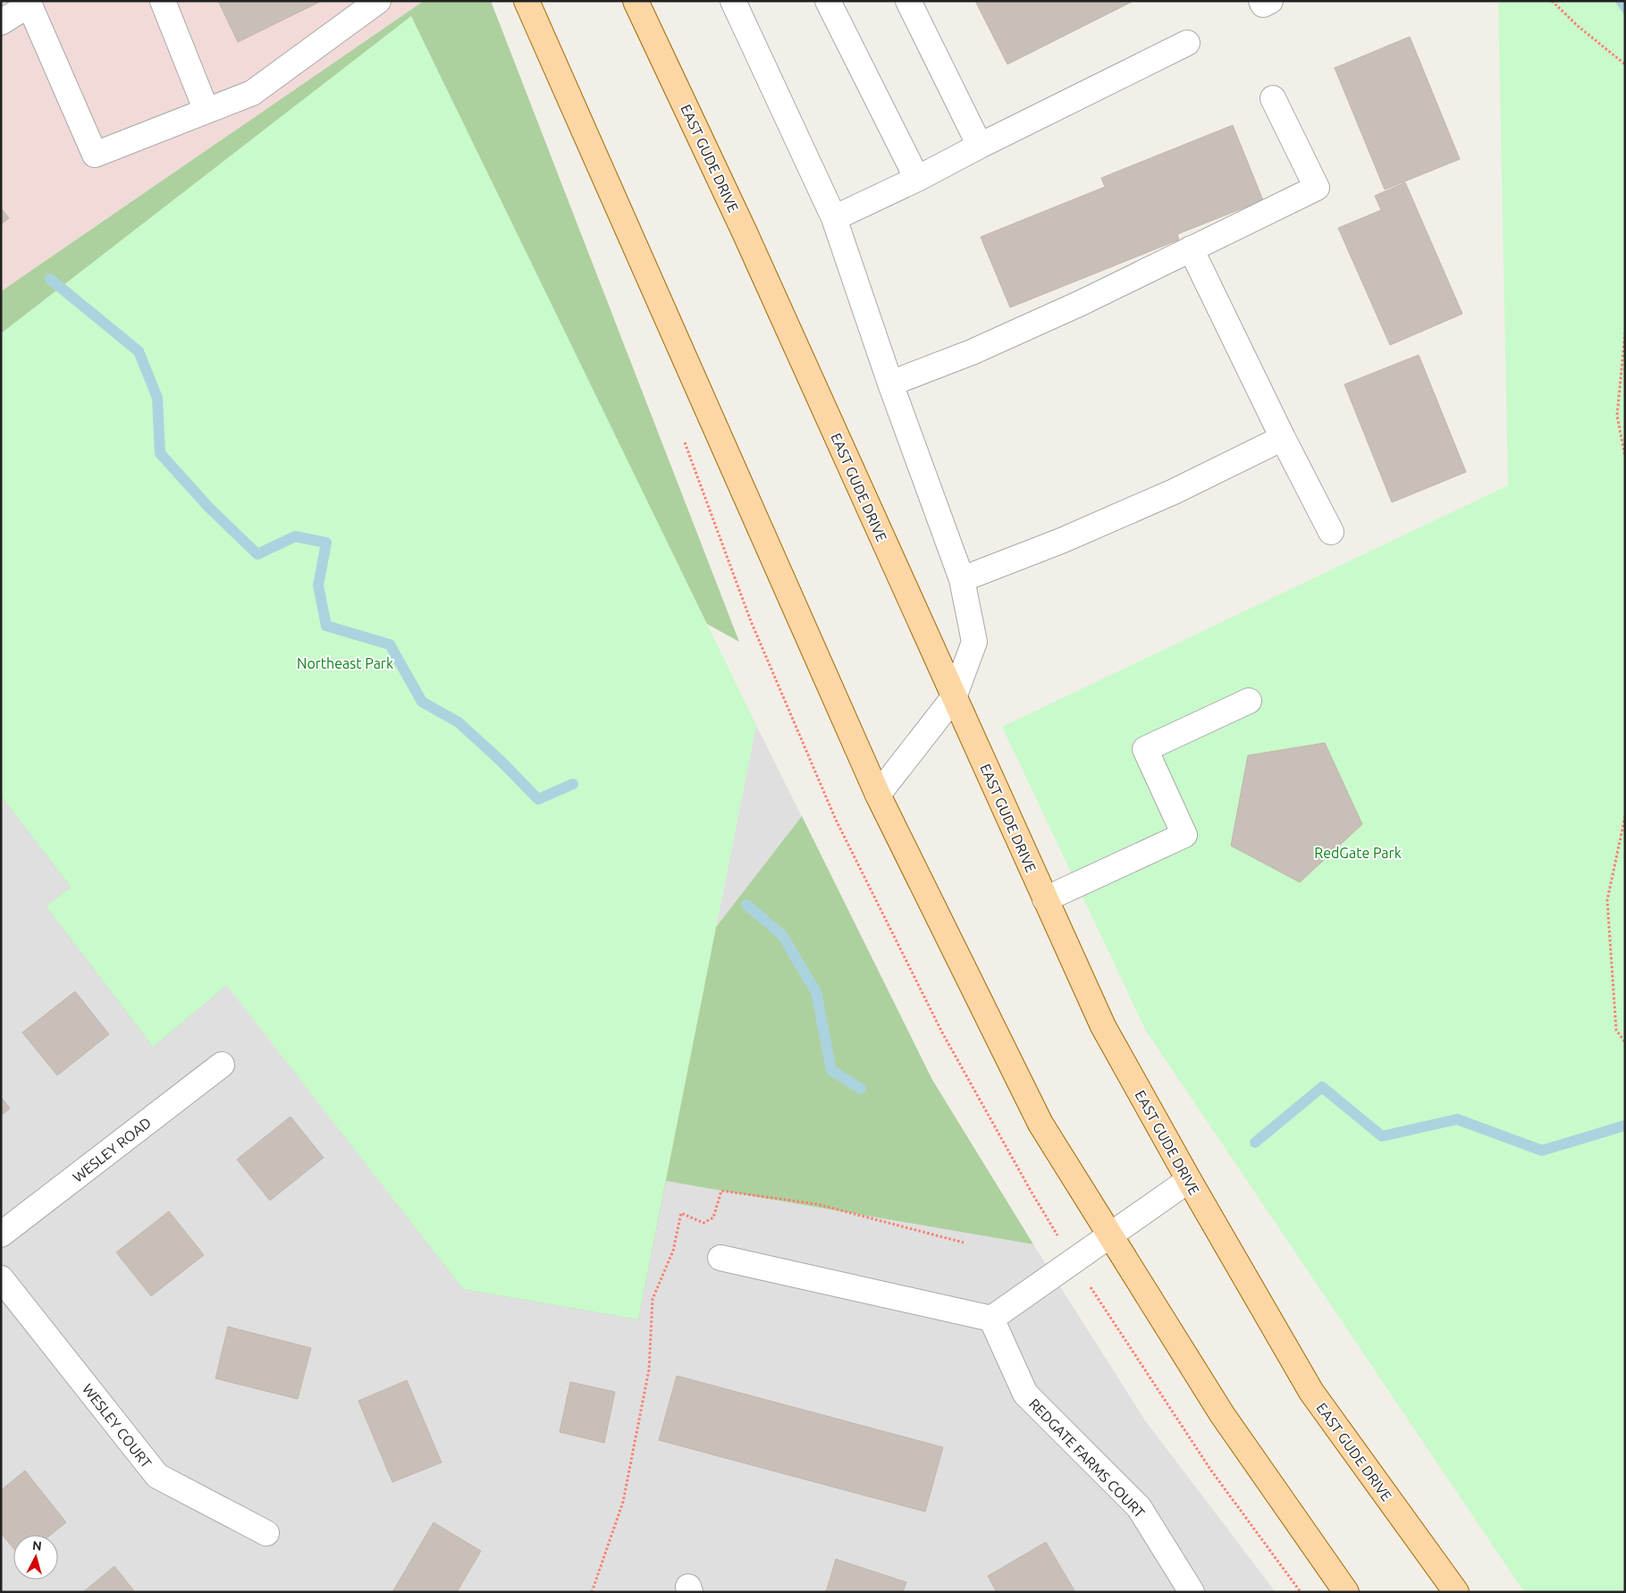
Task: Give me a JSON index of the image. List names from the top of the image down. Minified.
{"streets":{"main road":["EAST GUDE DRIVE"],"street":["WESLEY ROAD","WESLEY COURT","REDGATE FARMS COURT"]},"parks":["Northeast Park","RedGate Park"],"north":"top"}
